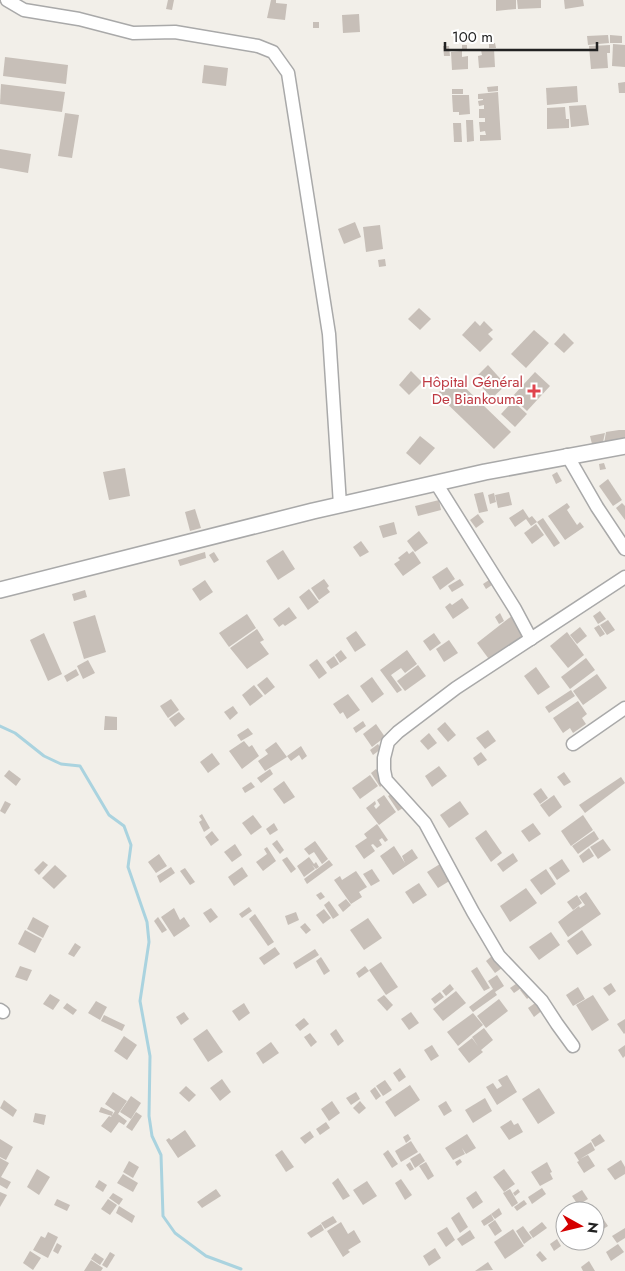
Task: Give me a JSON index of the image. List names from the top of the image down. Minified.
{"places":{"health":["Hôpital Général De Biankouma"]},"scale_bar":"100 m","north":"right"}
